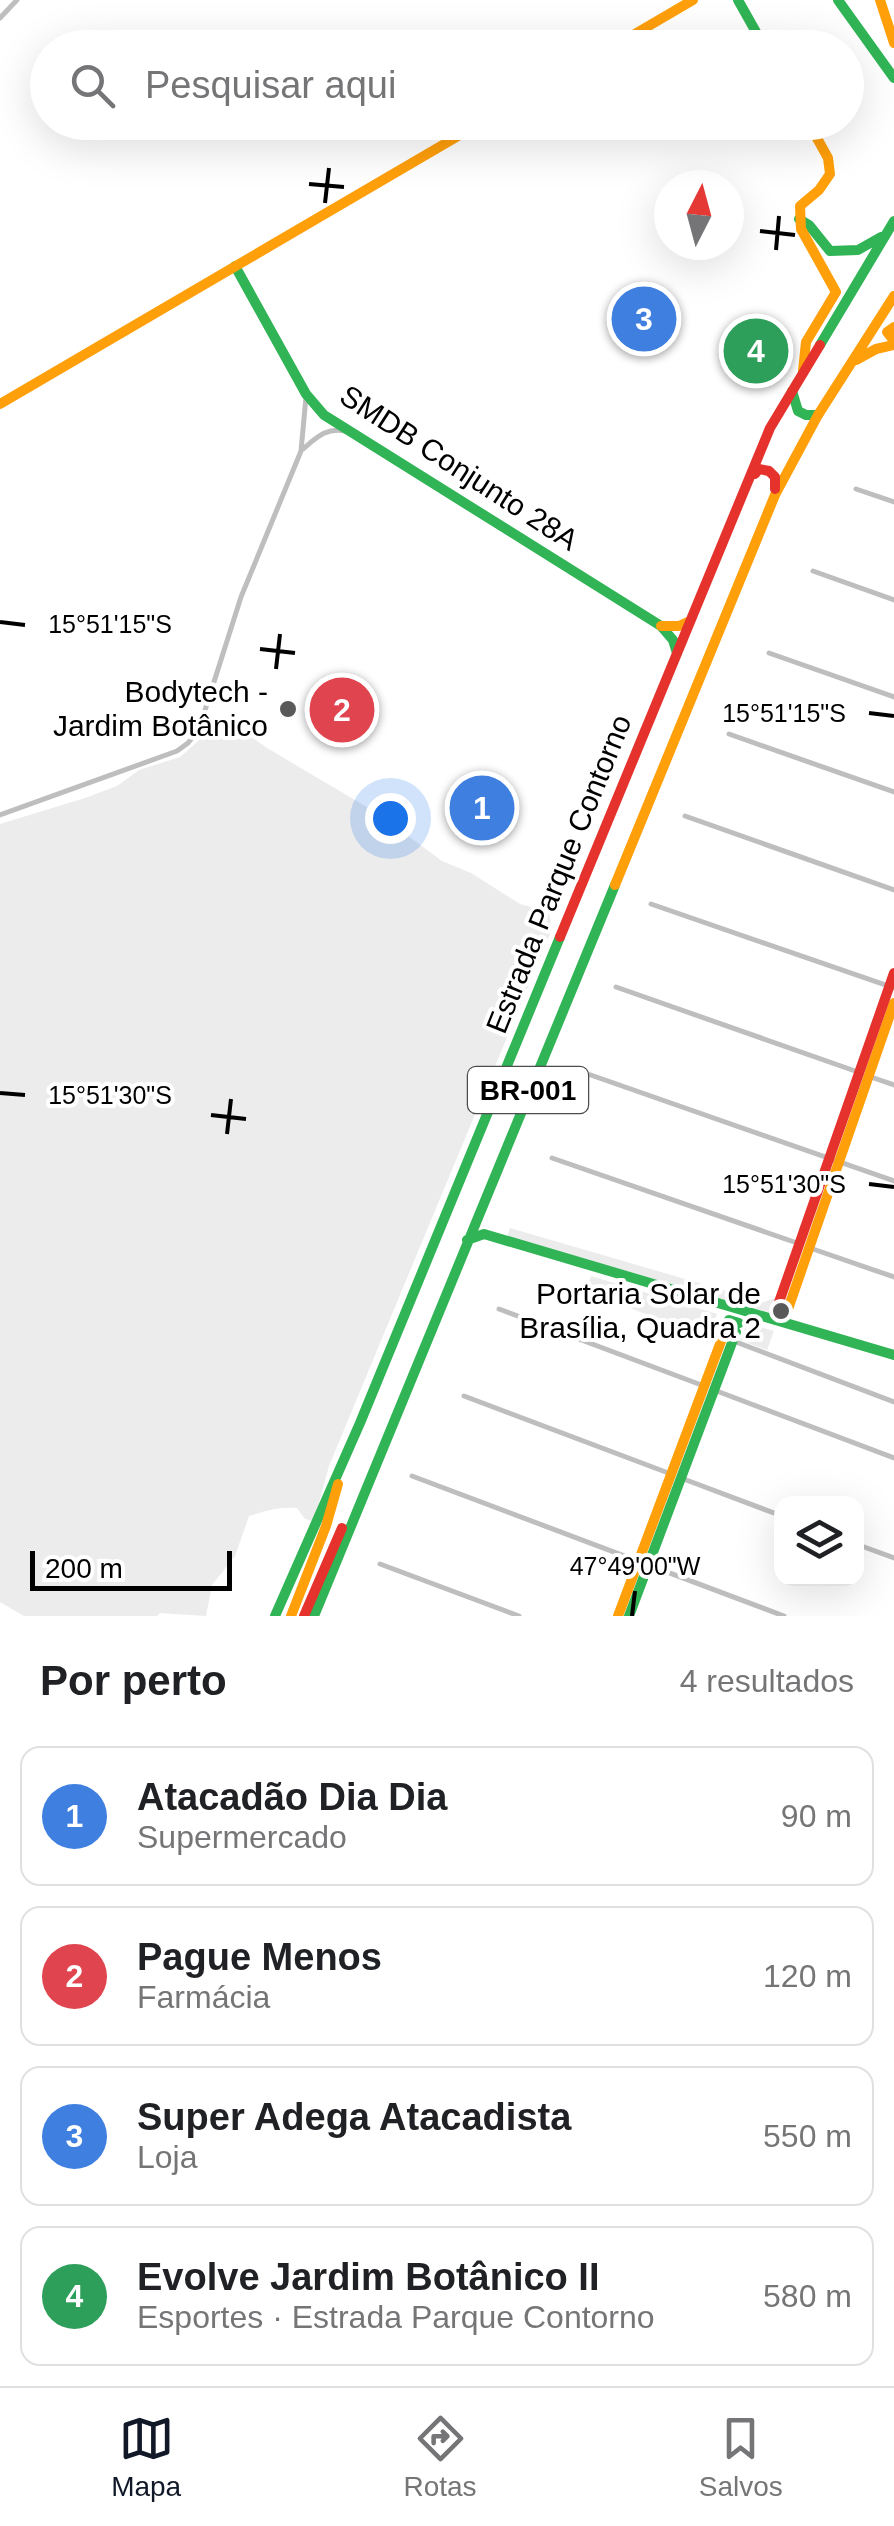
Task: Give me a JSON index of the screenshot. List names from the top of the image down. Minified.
{"streets":{"main road":["SMDB Conjunto 28A","Estrada Parque Contorno","BR-001"]},"places":["Bodytech - Jardim Botânico","Portaria Solar de Brasília, Quadra 2"],"scale_bar":"200 m","north":"top","page":{"search":"Pesquisar aqui","pins":["3","4","2","1"],"scale":"200 m","heading":["Por perto","4 resultados"],"list":[{"mark":"1","name":"Atacadão Dia Dia","note":"Supermercado","value":"90 m"},{"mark":"2","name":"Pague Menos","note":"Farmácia","value":"120 m"},{"mark":"3","name":"Super Adega Atacadista","note":"Loja","value":"550 m"},{"mark":"4","name":"Evolve Jardim Botânico II","note":"Esportes · Estrada Parque Contorno","value":"580 m"}],"nav":["Mapa","Rotas","Salvos"]},"coordinates":["15°51'15\"S","15°51'30\"S","47°49'00\"W"]}
